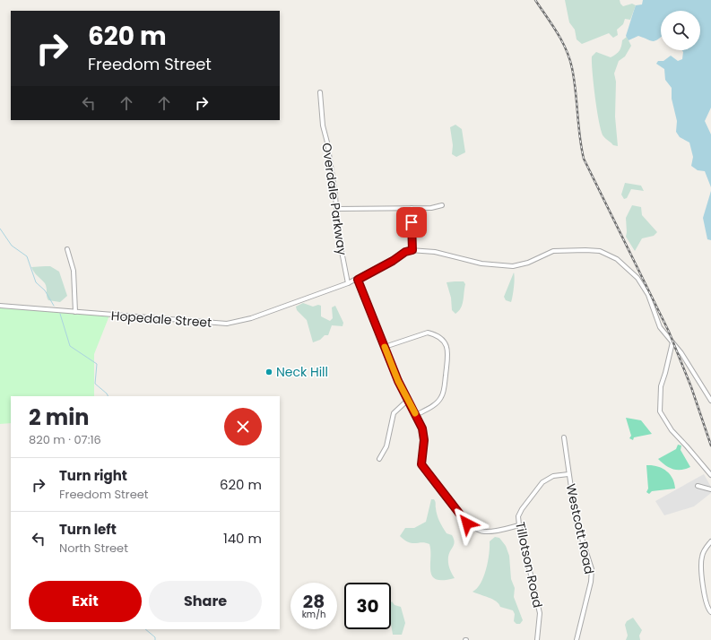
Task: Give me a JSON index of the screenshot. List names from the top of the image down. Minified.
{"streets":{"street":["Overdale Parkway","Hopedale Street","Westcott Road","Tillotson Road"]},"crossings":[["Overdale Parkway","Hopedale Street"],["Westcott Road","Tillotson Road"]],"places":["Neck Hill"],"page":{"turn":["620 m","Freedom Street"],"heading":["2 min","820 m · 07:16"],"list":[{"name":"Turn right","note":"Freedom Street","value":"620 m"},{"name":"Turn left","note":"North Street","value":"140 m"}],"buttons":["Exit","Share"],"speed":"28 km/h","limit":"30"}}
